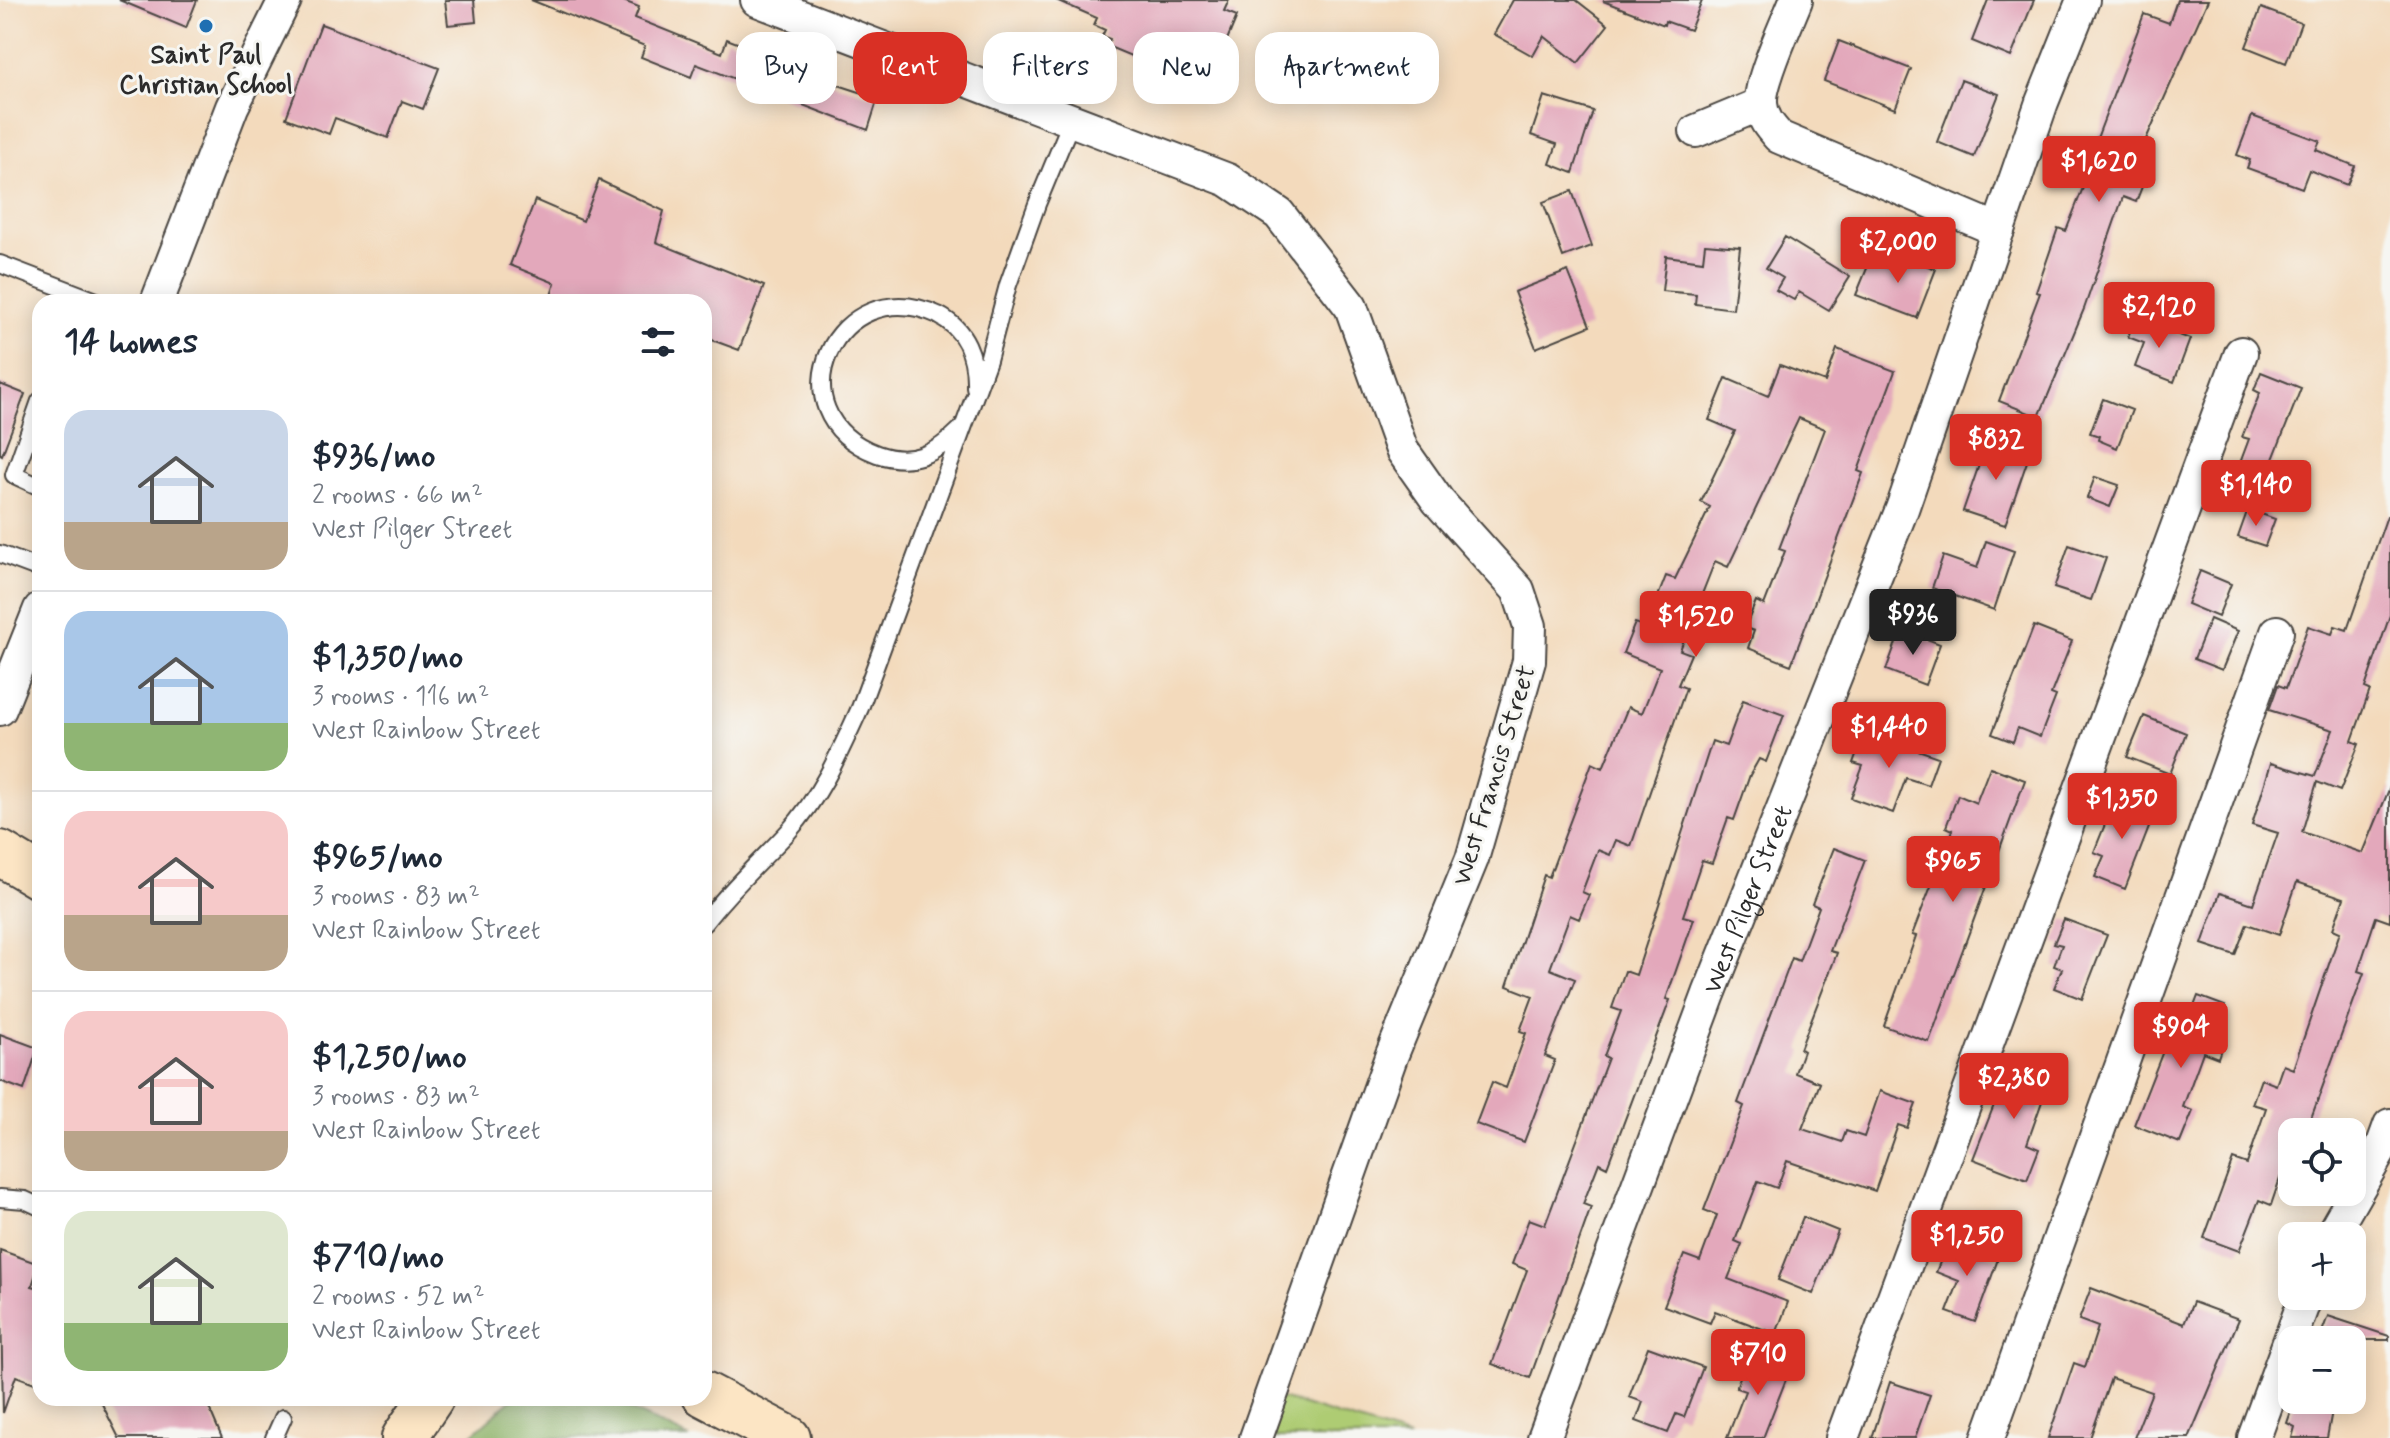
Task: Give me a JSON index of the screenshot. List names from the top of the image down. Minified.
{"streets":{"street":["West Francis Street","West Pilger Street"]},"places":["Saint Paul Christian School"],"page":{"chip":["Buy","Rent","Filters","New","Apartment"],"price":["$1,620","$2,000","$2,120","$832","$1,140","$936","$1,520","$1,440","$1,350","$965","$904","$2,380","$1,250","$710"],"heading":"14 homes","list":[{"name":"$936/mo","note":"2 rooms · 66 m² · West Pilger Street"},{"name":"$1,350/mo","note":"3 rooms · 116 m² · West Rainbow Street"},{"name":"$965/mo","note":"3 rooms · 83 m² · West Rainbow Street"},{"name":"$1,250/mo","note":"3 rooms · 83 m² · West Rainbow Street"},{"name":"$710/mo","note":"2 rooms · 52 m² · West Rainbow Street"}],"map_buttons":["+","−"]}}
